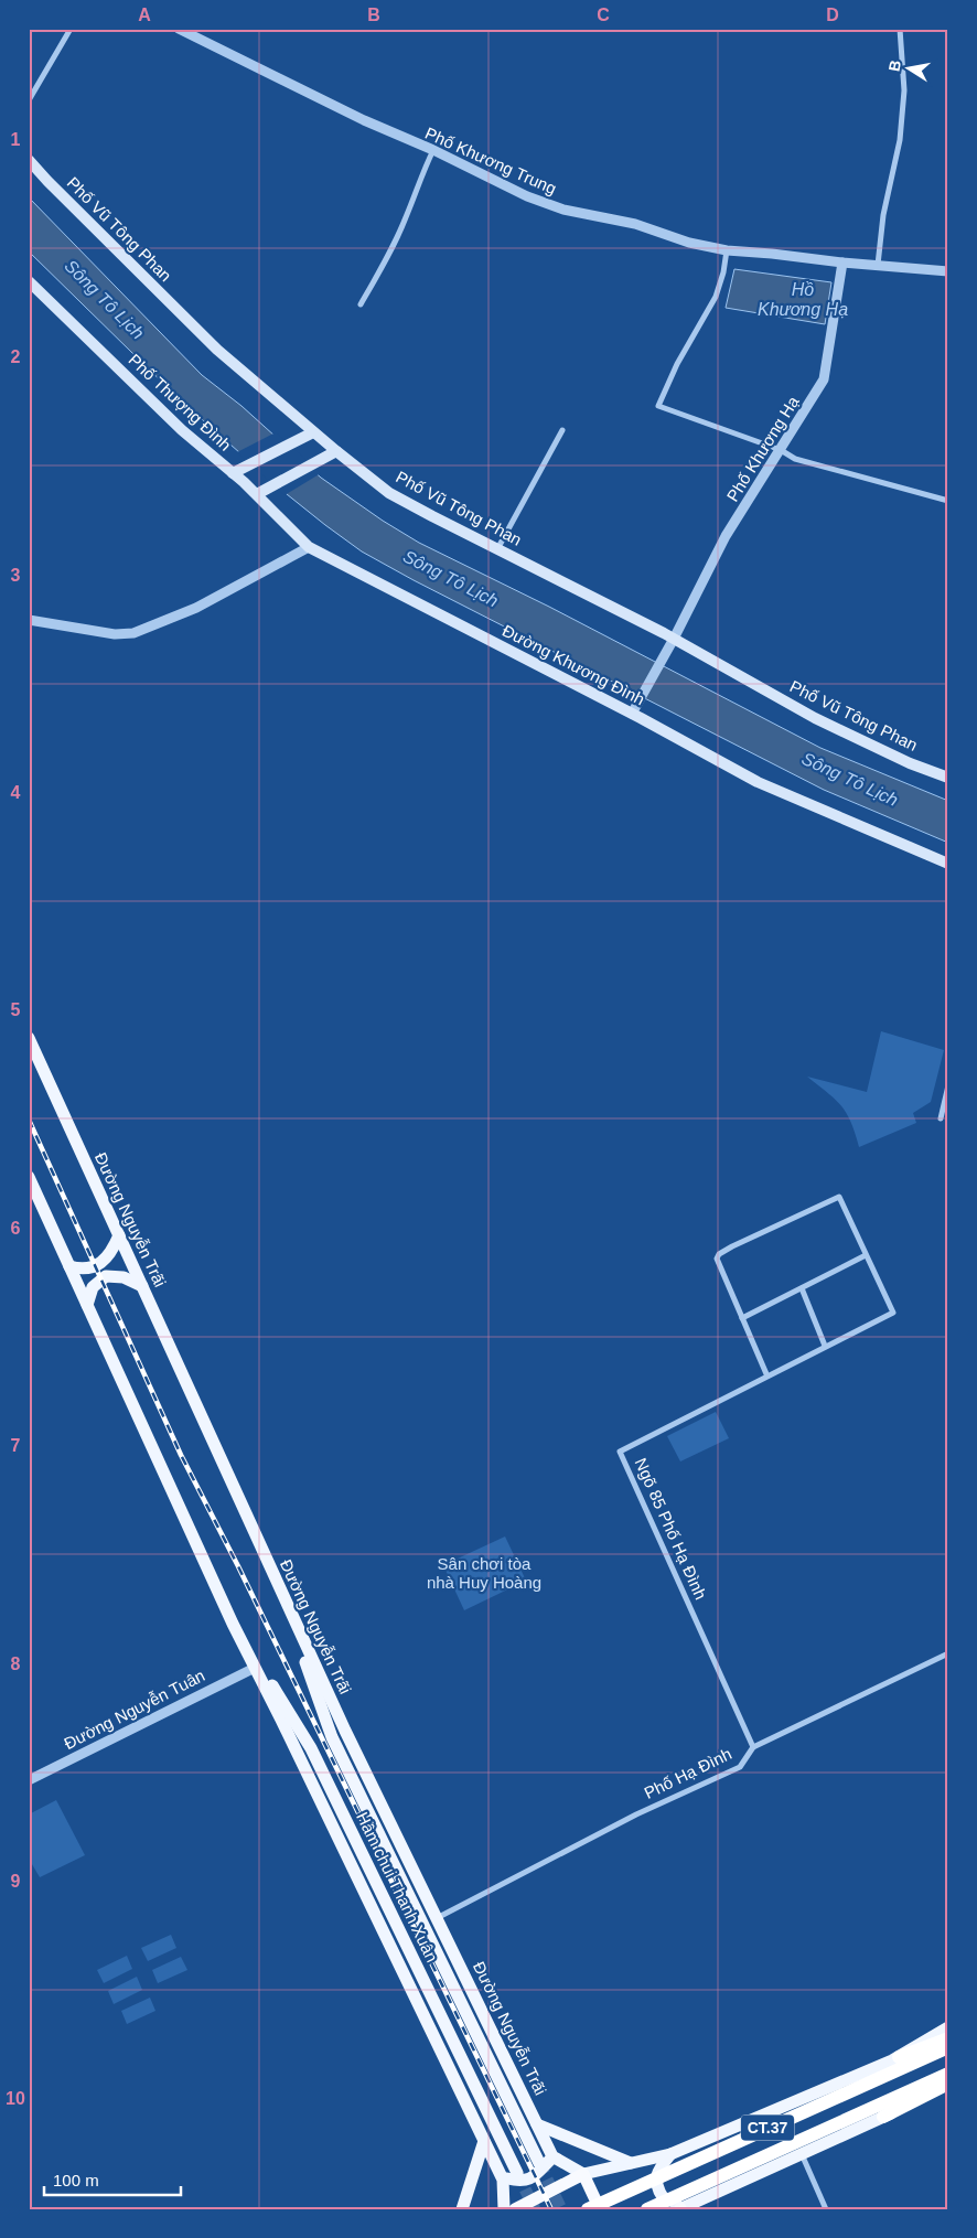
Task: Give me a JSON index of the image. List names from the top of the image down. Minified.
{"streets":{"highway":["CT.37"],"main road":["Phố Vũ Tông Phan","Phố Thượng Đình","Đường Khương Đình","Đường Nguyễn Trãi","Hầm chui Thanh Xuân"],"street":["Phố Khương Trung","Phố Khương Hạ","Ngõ 85 Phố Hạ Đình","Đường Nguyễn Tuân","Phố Hạ Đình"]},"crossings":[["Phố Khương Trung","Phố Khương Hạ"],["Phố Vũ Tông Phan","Phố Khương Hạ"],["Phố Thượng Đình","Đường Khương Đình"],["Phố Khương Hạ","Đường Khương Đình"],["Đường Nguyễn Trãi","Phố Hạ Đình"],["Đường Nguyễn Trãi","Hầm chui Thanh Xuân"],["Ngõ 85 Phố Hạ Đình","Phố Hạ Đình"]],"water":["Hồ Khương Hạ","Sông Tô Lịch"],"parks":["Sân chơi tòa nhà Huy Hoàng"],"scale_bar":"100 m","north":"left","grid":{"columns":["A","B","C","D"],"rows":["1","2","3","4","5","6","7","8","9","10"]}}
